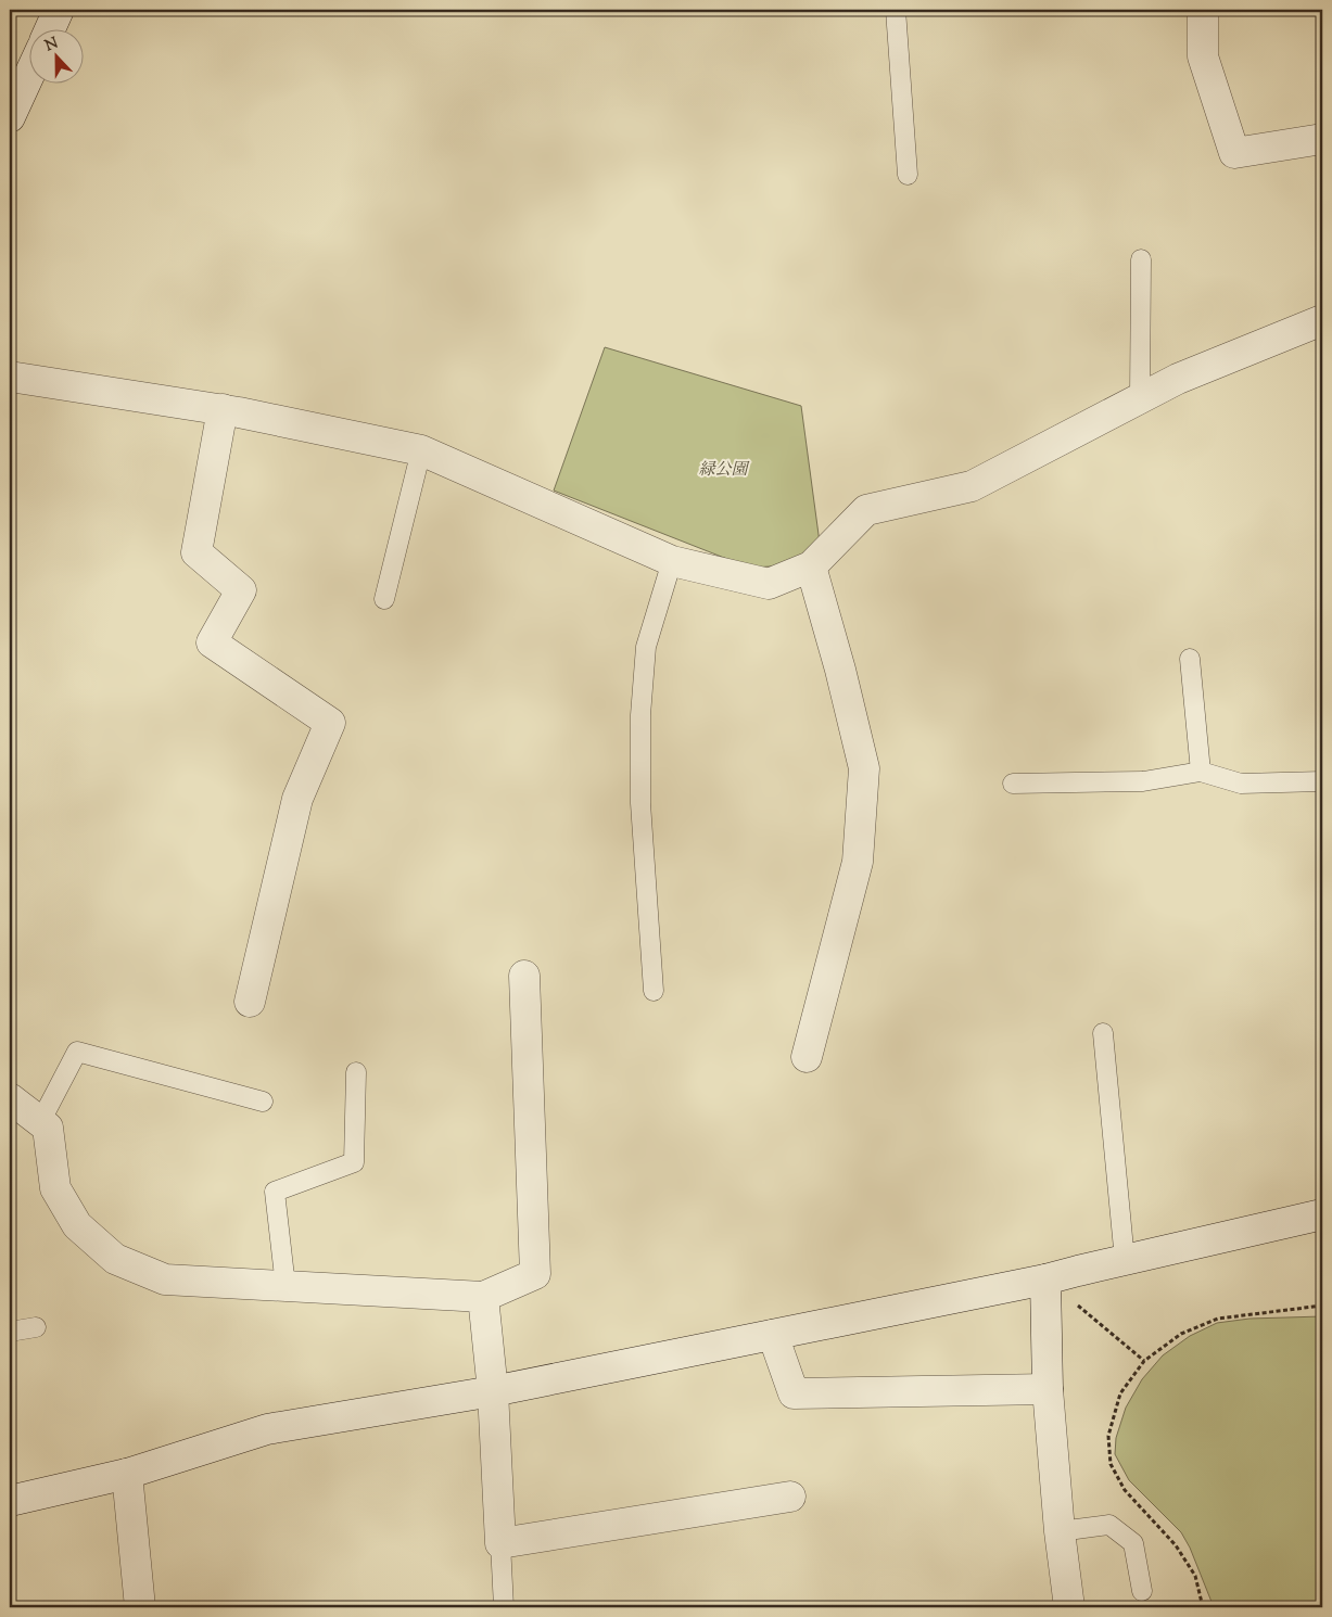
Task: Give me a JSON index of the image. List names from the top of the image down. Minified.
{"parks":["緑公園"],"north":"top"}
